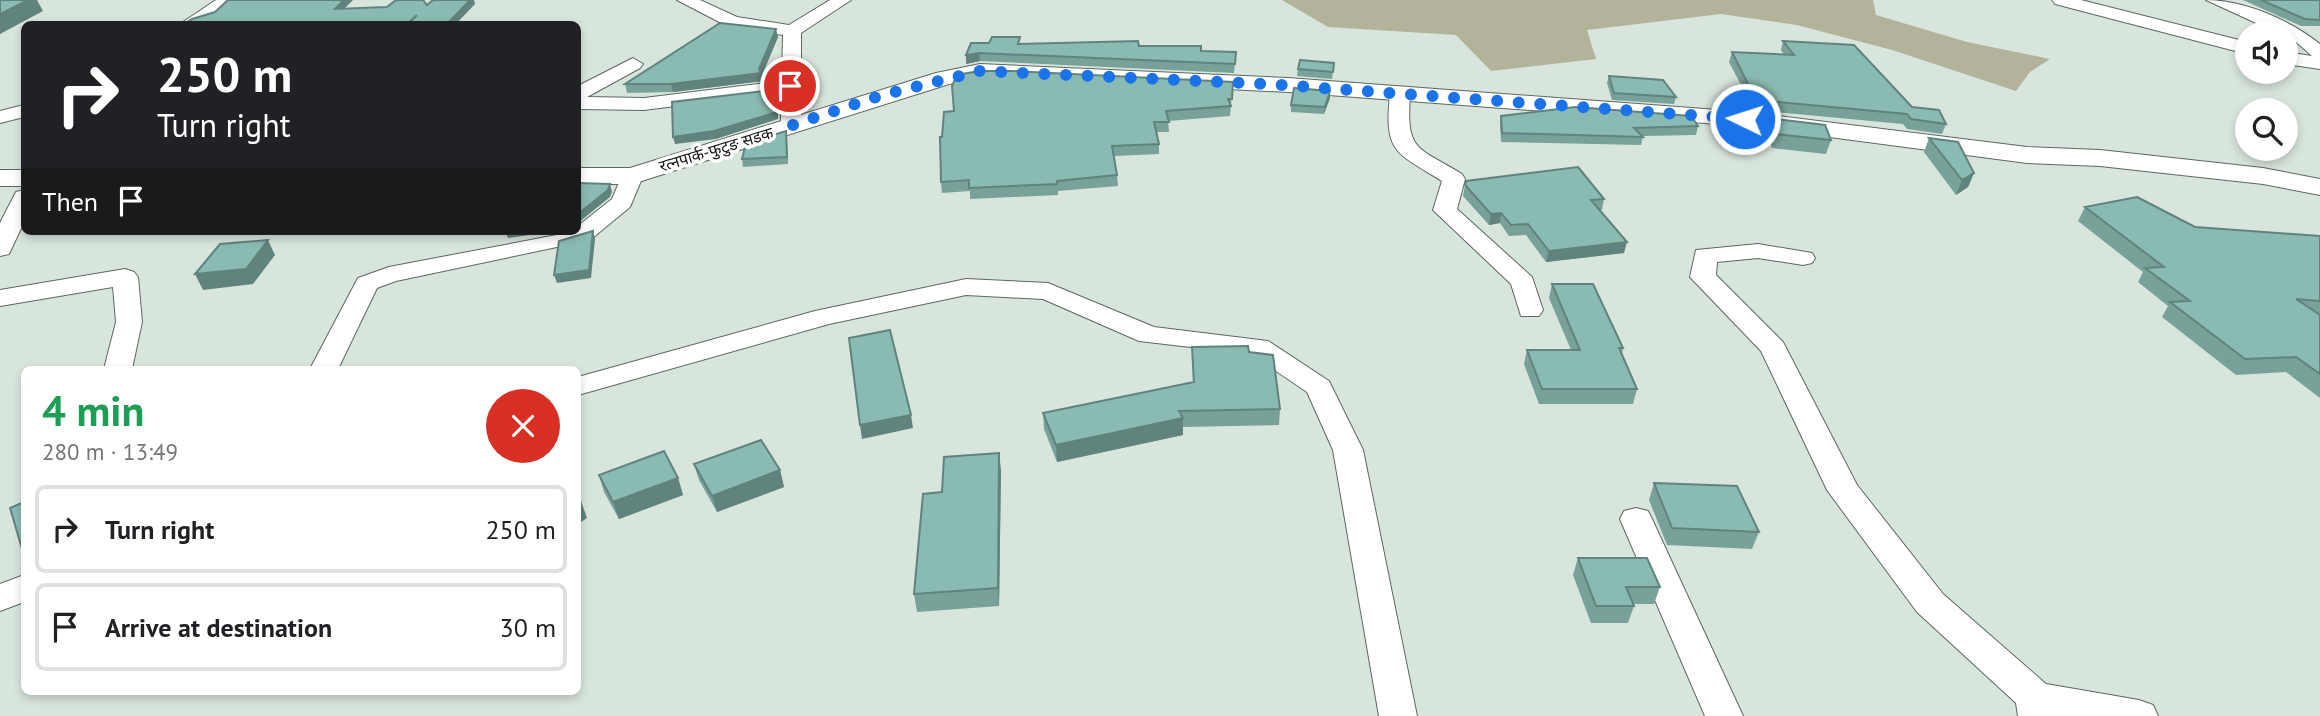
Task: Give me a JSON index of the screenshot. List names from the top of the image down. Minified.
{"streets":{"street":["रत्नपार्क-फुटुङ सडक"]},"page":{"turn":["250 m","Turn right"],"then":"Then","heading":["4 min","280 m · 13:49"],"list":[{"name":"Turn right","value":"250 m"},{"name":"Arrive at destination","value":"30 m"}]}}
